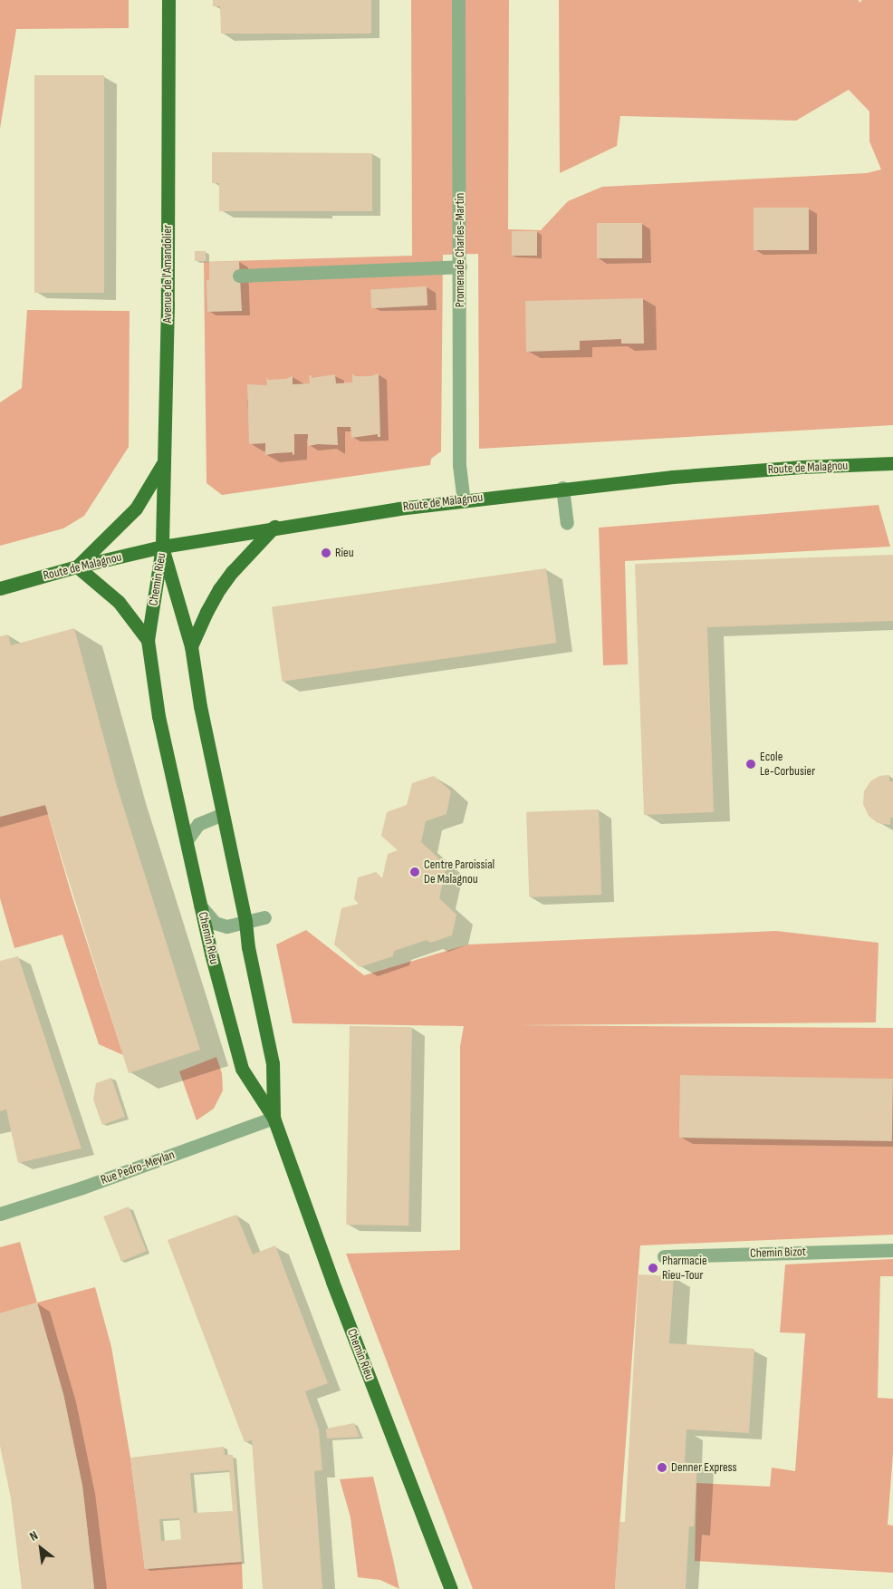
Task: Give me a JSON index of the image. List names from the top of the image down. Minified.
{"streets":{"main road":["Avenue de l'Amandolier","Route de Malagnou","Chemin Rieu"],"street":["Promenade Charles-Martin","Rue Pedro-Meylan","Chemin Bizot"]},"crossings":[["Promenade Charles-Martin","Route de Malagnou"],["Avenue de l'Amandolier","Route de Malagnou"],["Avenue de l'Amandolier","Chemin Rieu"],["Route de Malagnou","Chemin Rieu"],["Chemin Rieu","Rue Pedro-Meylan"]],"places":["Rieu","Ecole Le-Corbusier","Centre Paroissial De Malagnou","Pharmacie Rieu-Tour","Denner Express"],"north":"top left"}
